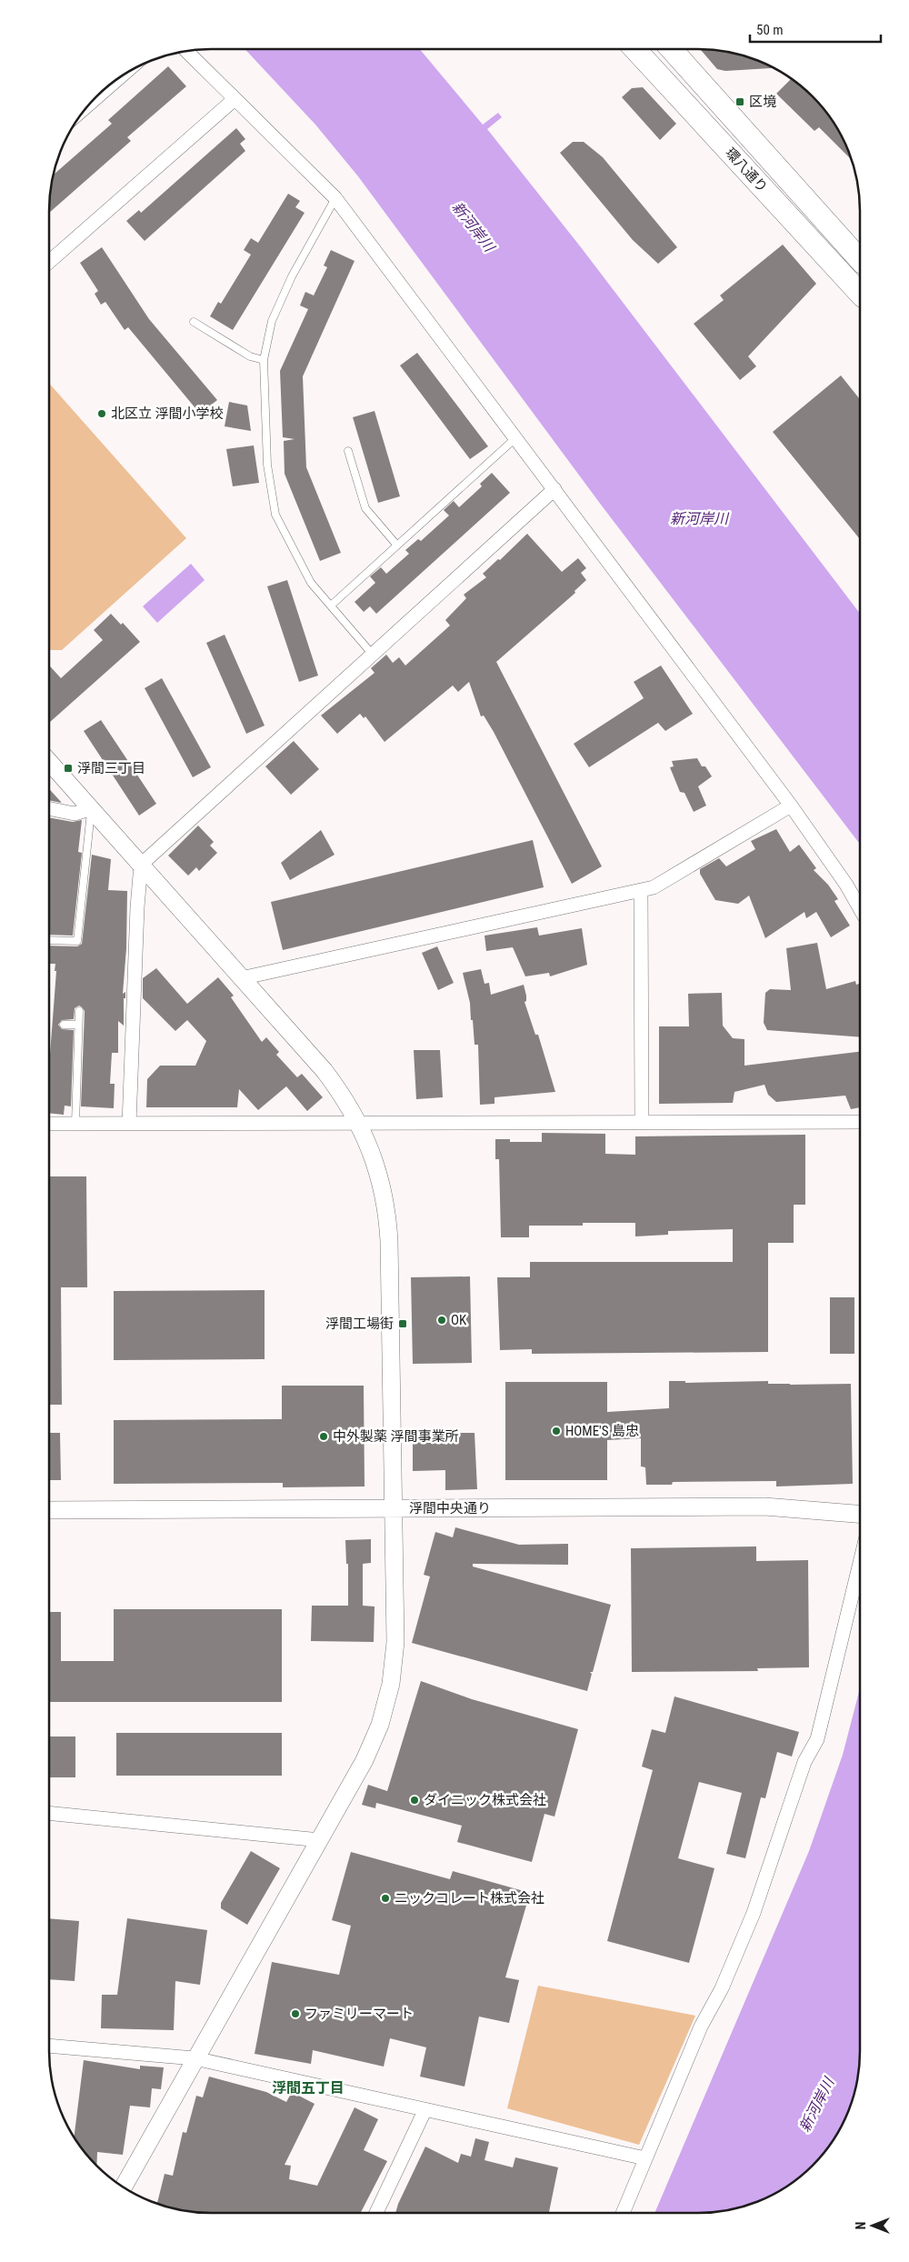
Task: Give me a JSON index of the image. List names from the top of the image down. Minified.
{"streets":{"main road":["環八通り"],"street":["浮間中央通り"]},"districts":["浮間五丁目"],"water":["新河岸川"],"places":{"transit":["区境","浮間三丁目","浮間工場街"],"other":["北区立 浮間小学校","OK","HOME'S 島忠","中外製薬 浮間事業所","ダイニック株式会社","ニックコレート株式会社","ファミリーマート"]},"scale_bar":"50 m","north":"left"}
